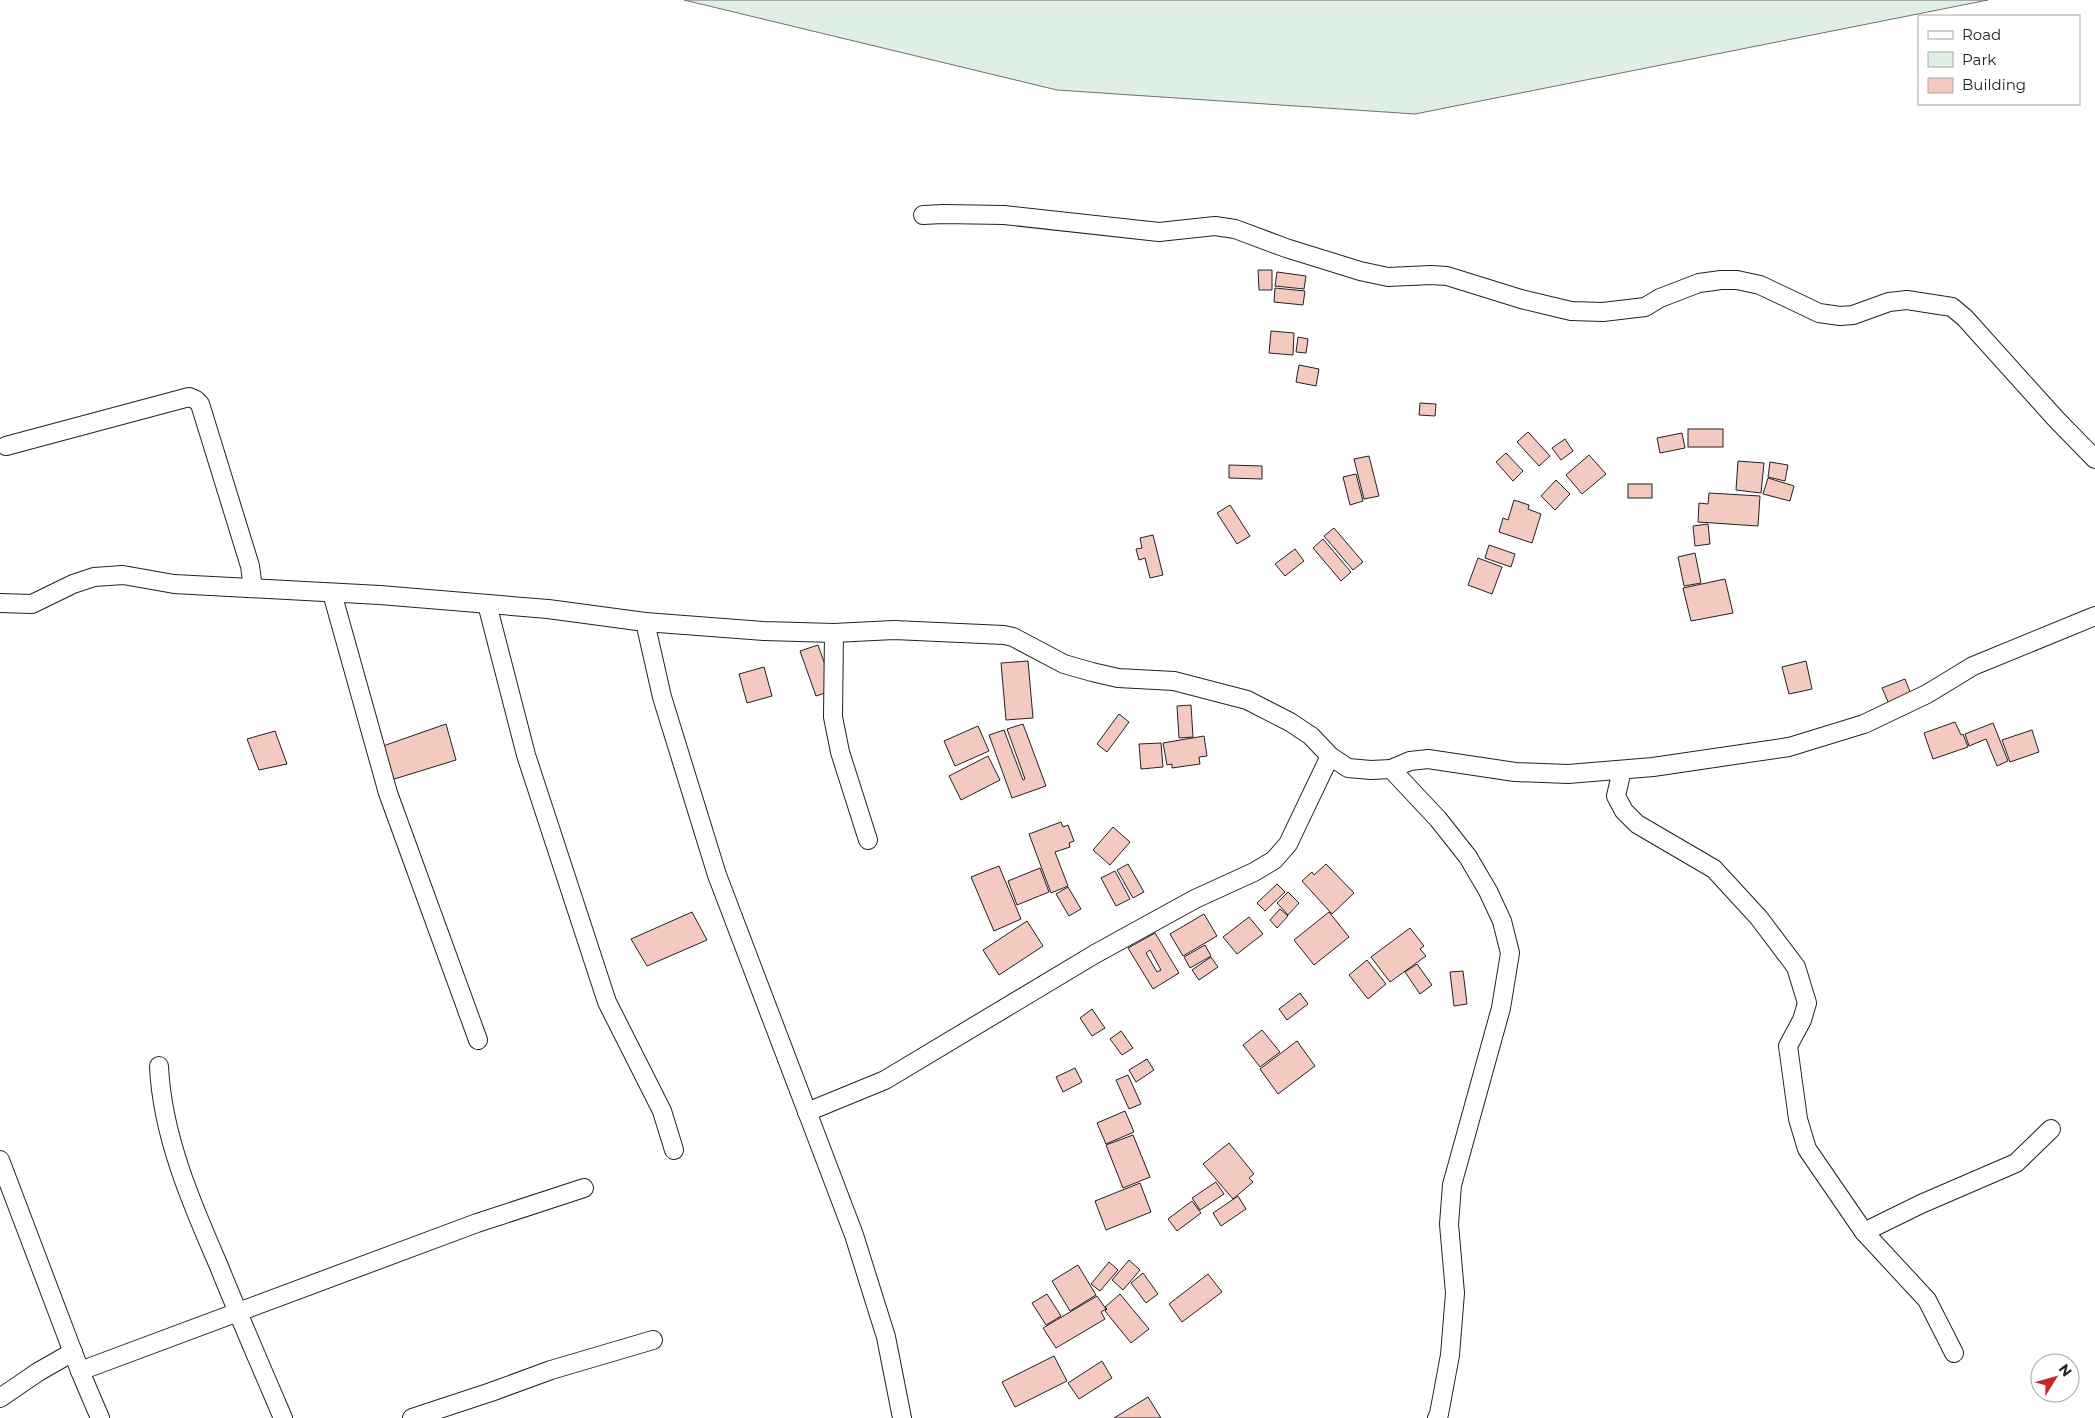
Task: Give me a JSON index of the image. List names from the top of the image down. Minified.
{"legend":["Road","Park","Building"],"north":"top right"}
